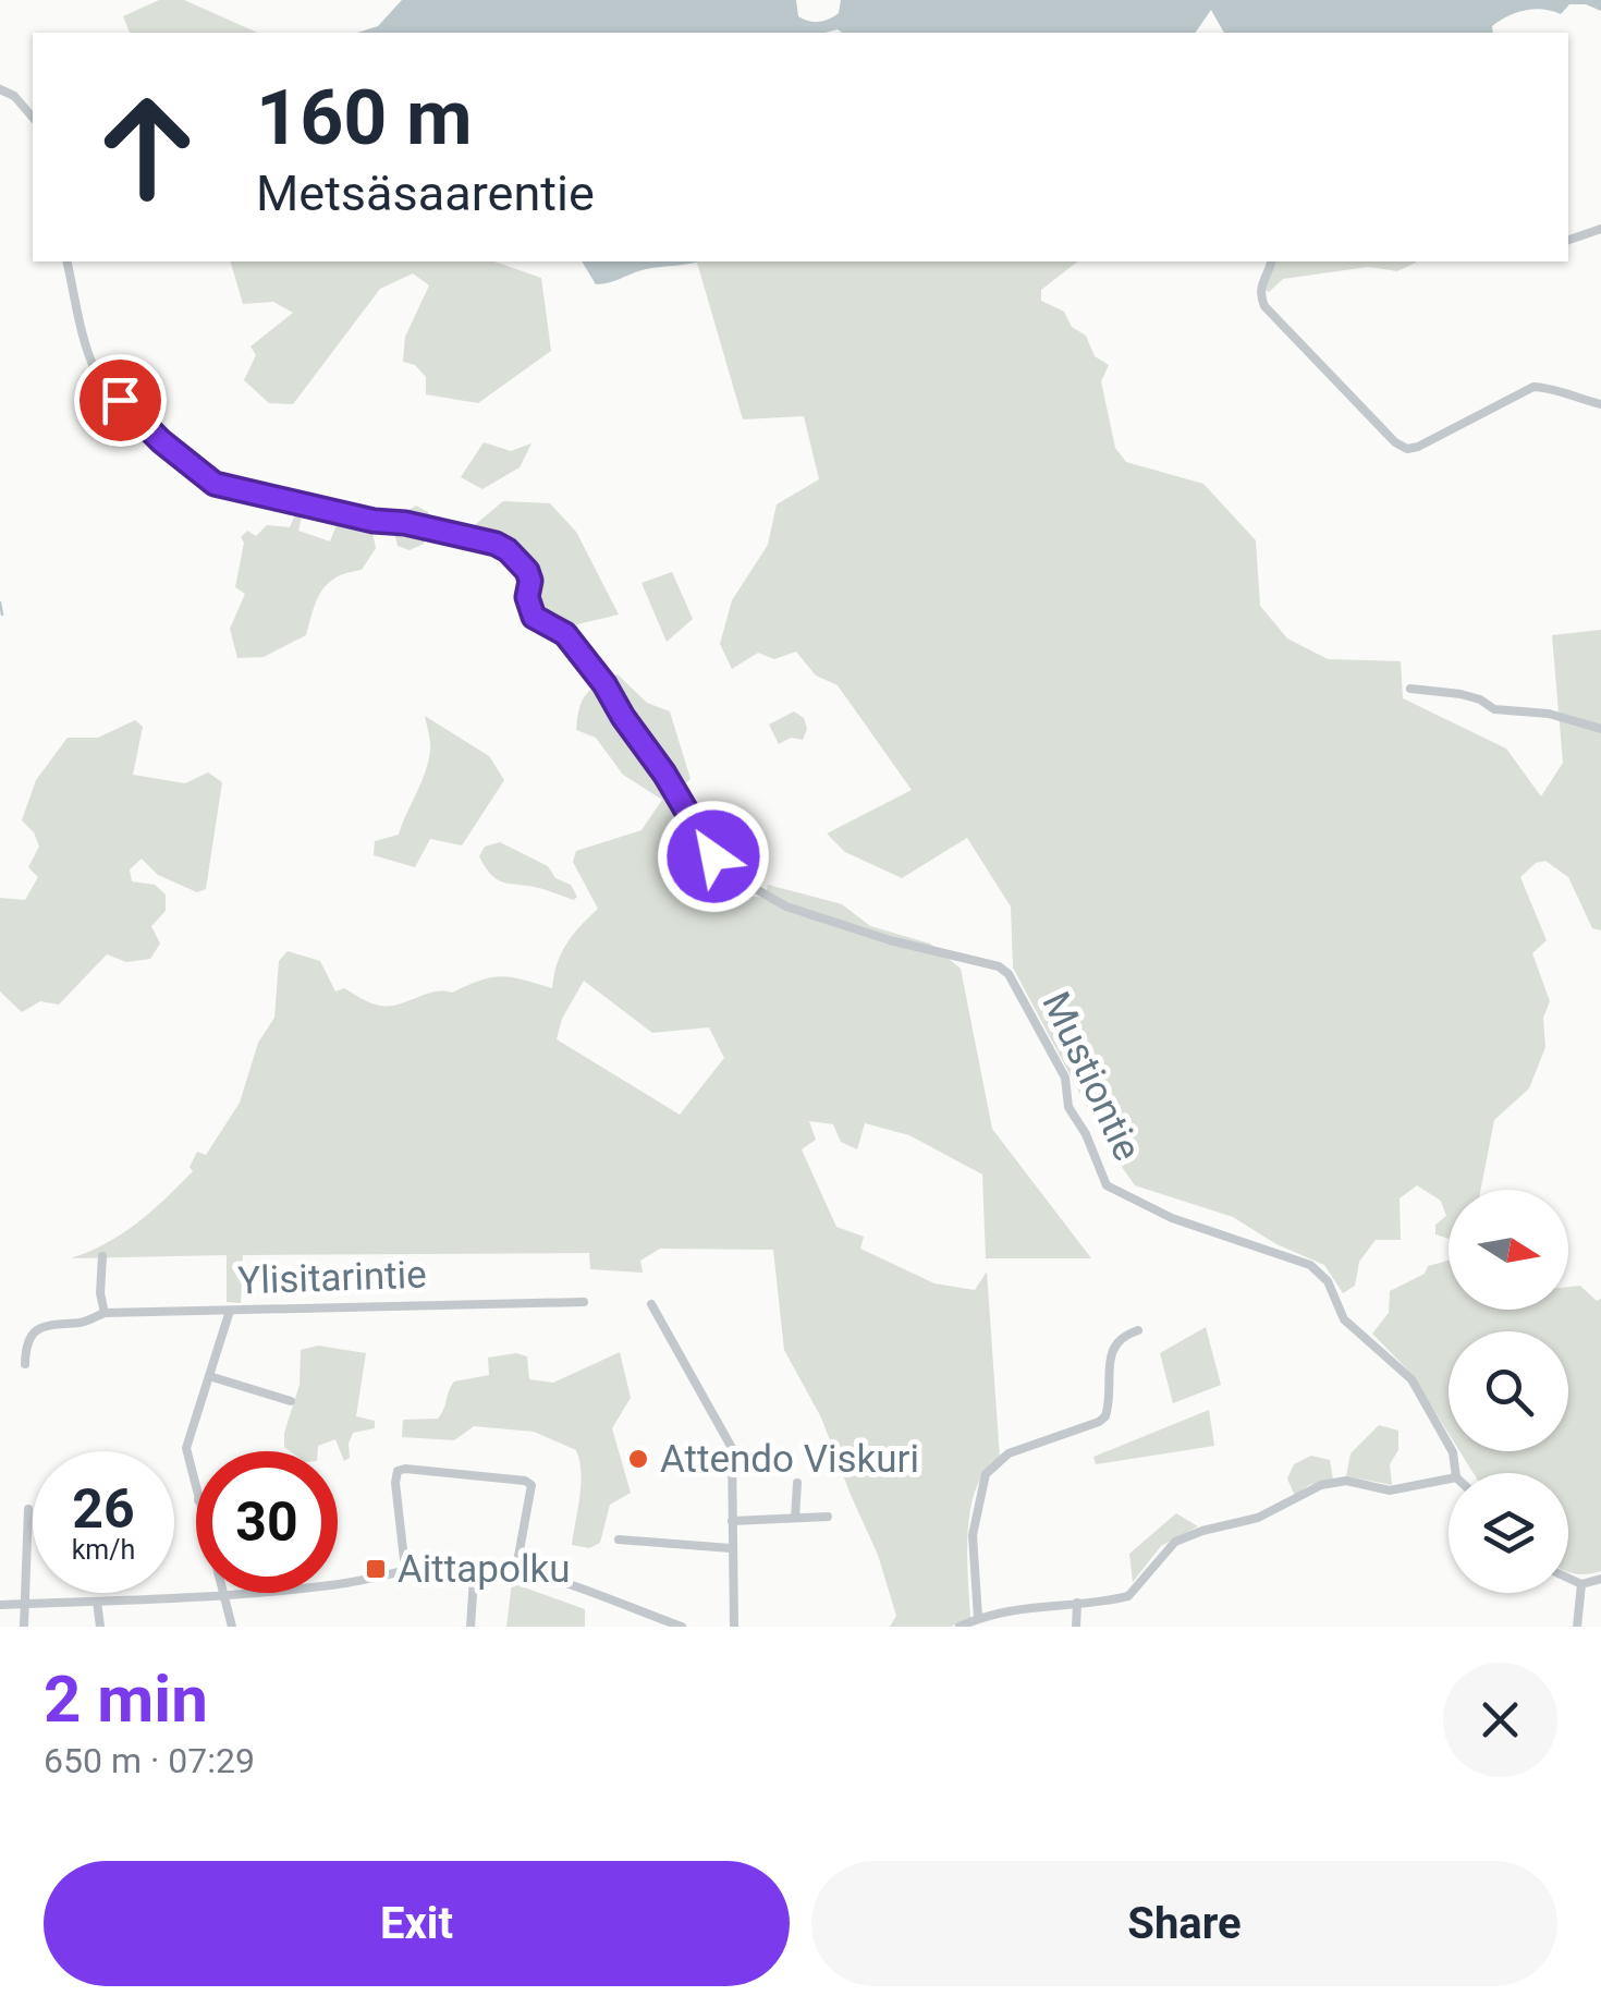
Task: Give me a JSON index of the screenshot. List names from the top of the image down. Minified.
{"streets":{"street":["Mustiontie","Ylisitarintie"]},"places":{"other":["Attendo Viskuri"],"transit":["Aittapolku"]},"north":"right","page":{"turn":["160 m","Metsäsaarentie"],"speed":"26 km/h","limit":"30","heading":["2 min","650 m · 07:29"],"buttons":["Exit","Share"]}}
